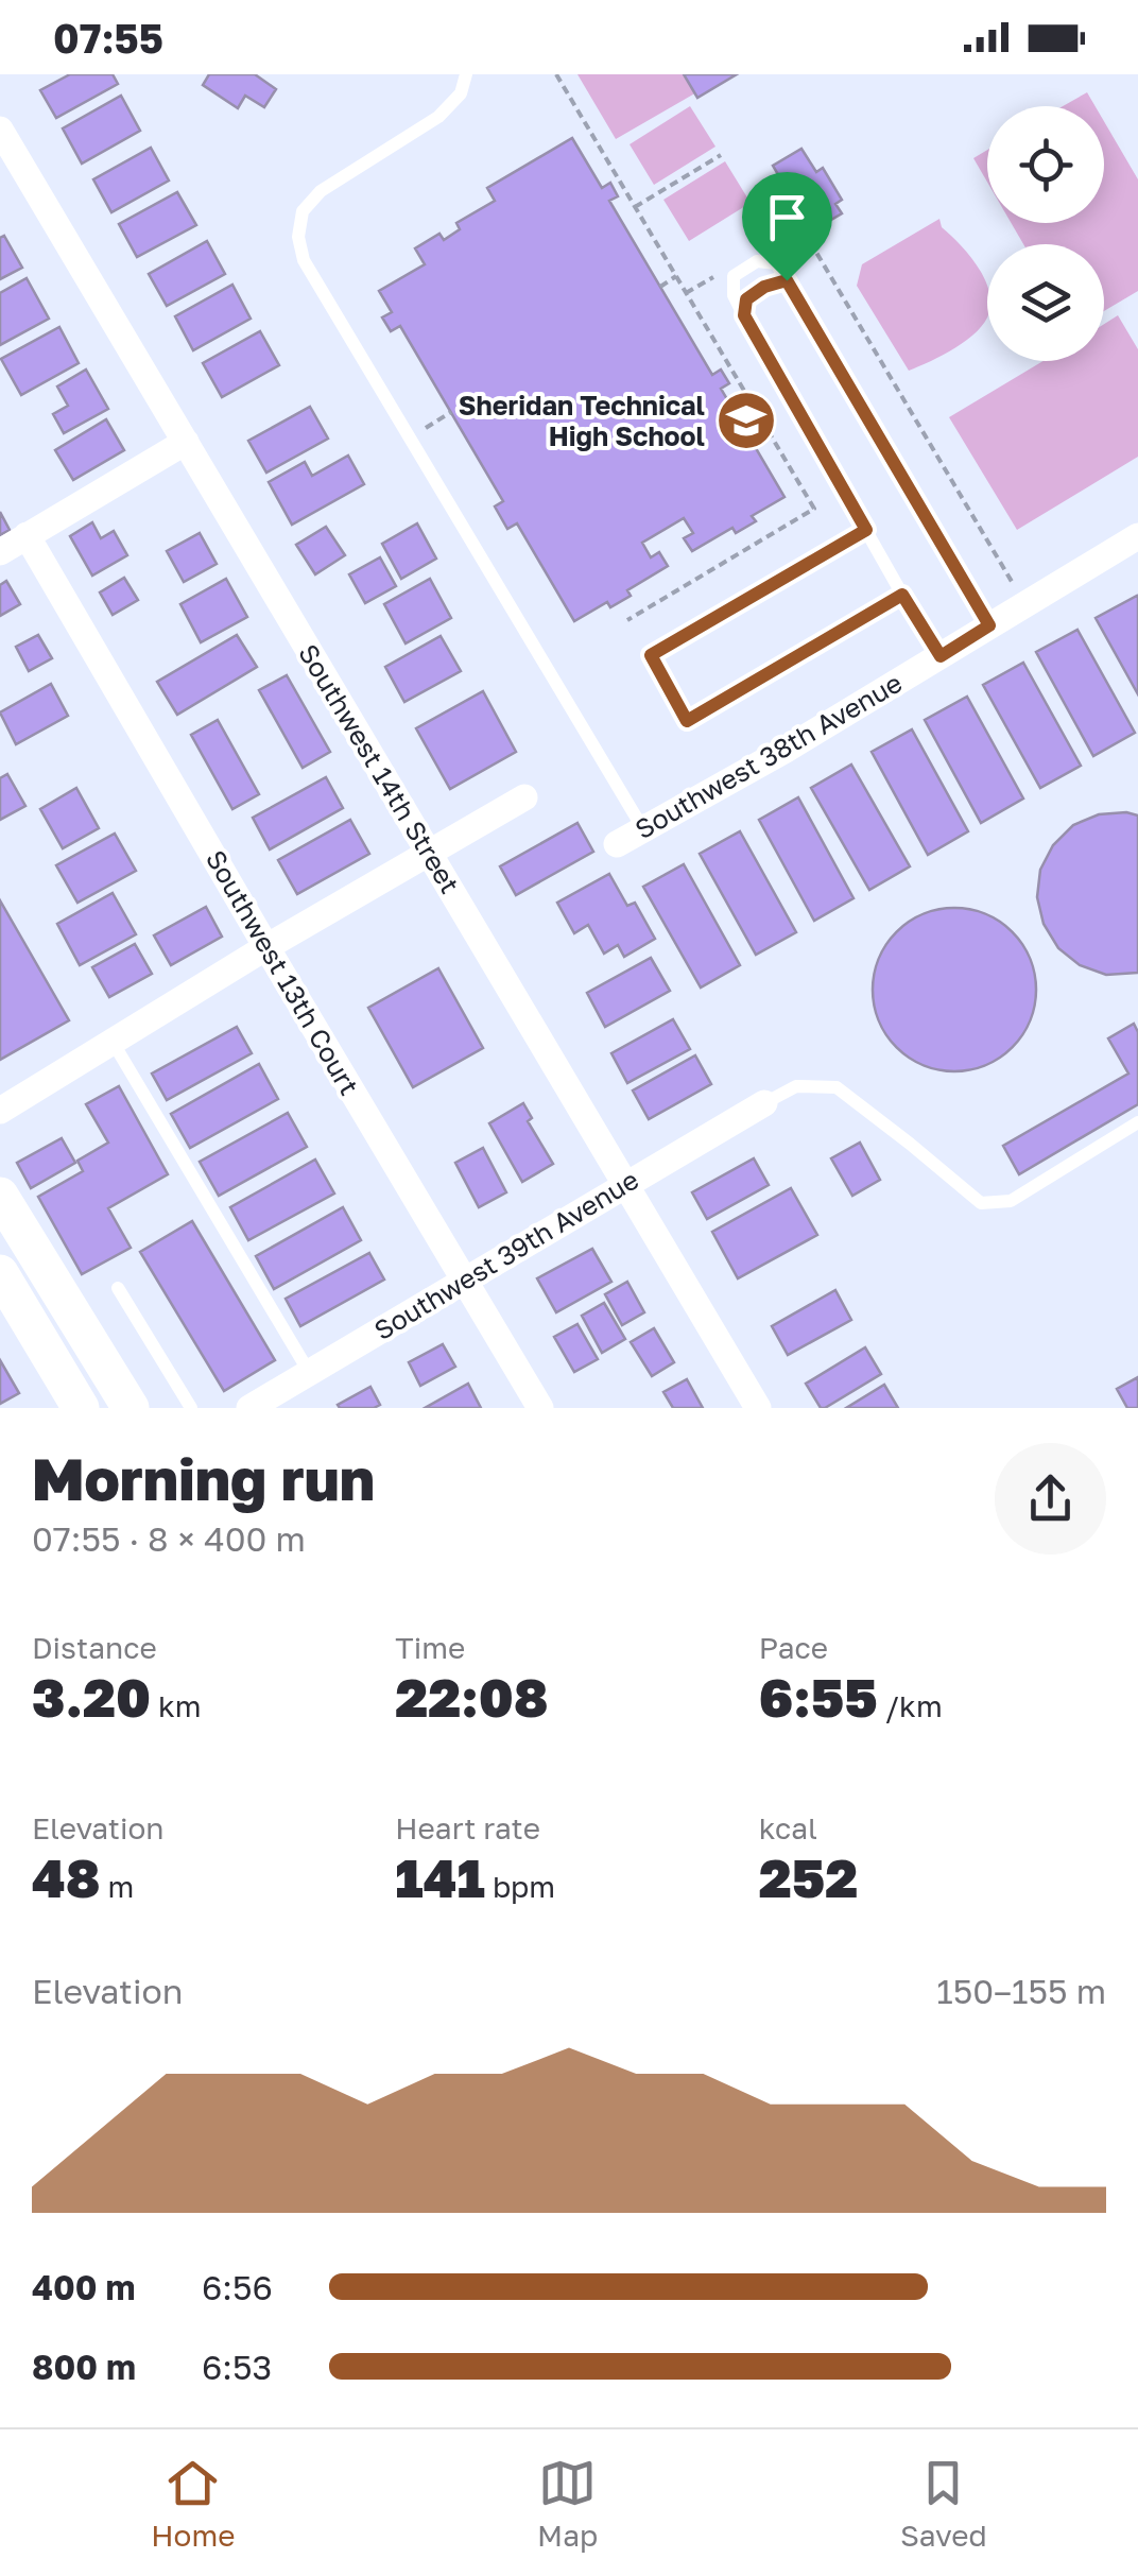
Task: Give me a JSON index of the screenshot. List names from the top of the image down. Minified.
{"streets":{"street":["Southwest 38th Avenue","Southwest 14th Street","Southwest 13th Court","Southwest 39th Avenue"]},"crossings":[["Southwest 14th Street","Southwest 39th Avenue"],["Southwest 13th Court","Southwest 39th Avenue"]],"places":{"school or university":["Sheridan Technical High School"]},"page":{"status":"07:55","heading":["Morning run","07:55 · 8 × 400 m"],"stats":[["Distance","3.20 km"],["Time","22:08"],["Pace","6:55 /km"],["Elevation","48 m"],["Heart rate","141 bpm"],["kcal","252"]],"chart":["Elevation","150–155 m"],"list":[{"name":"400 m","note":"6:56"},{"name":"800 m","note":"6:53"}],"tabs":["Home","Map","Saved"]}}
